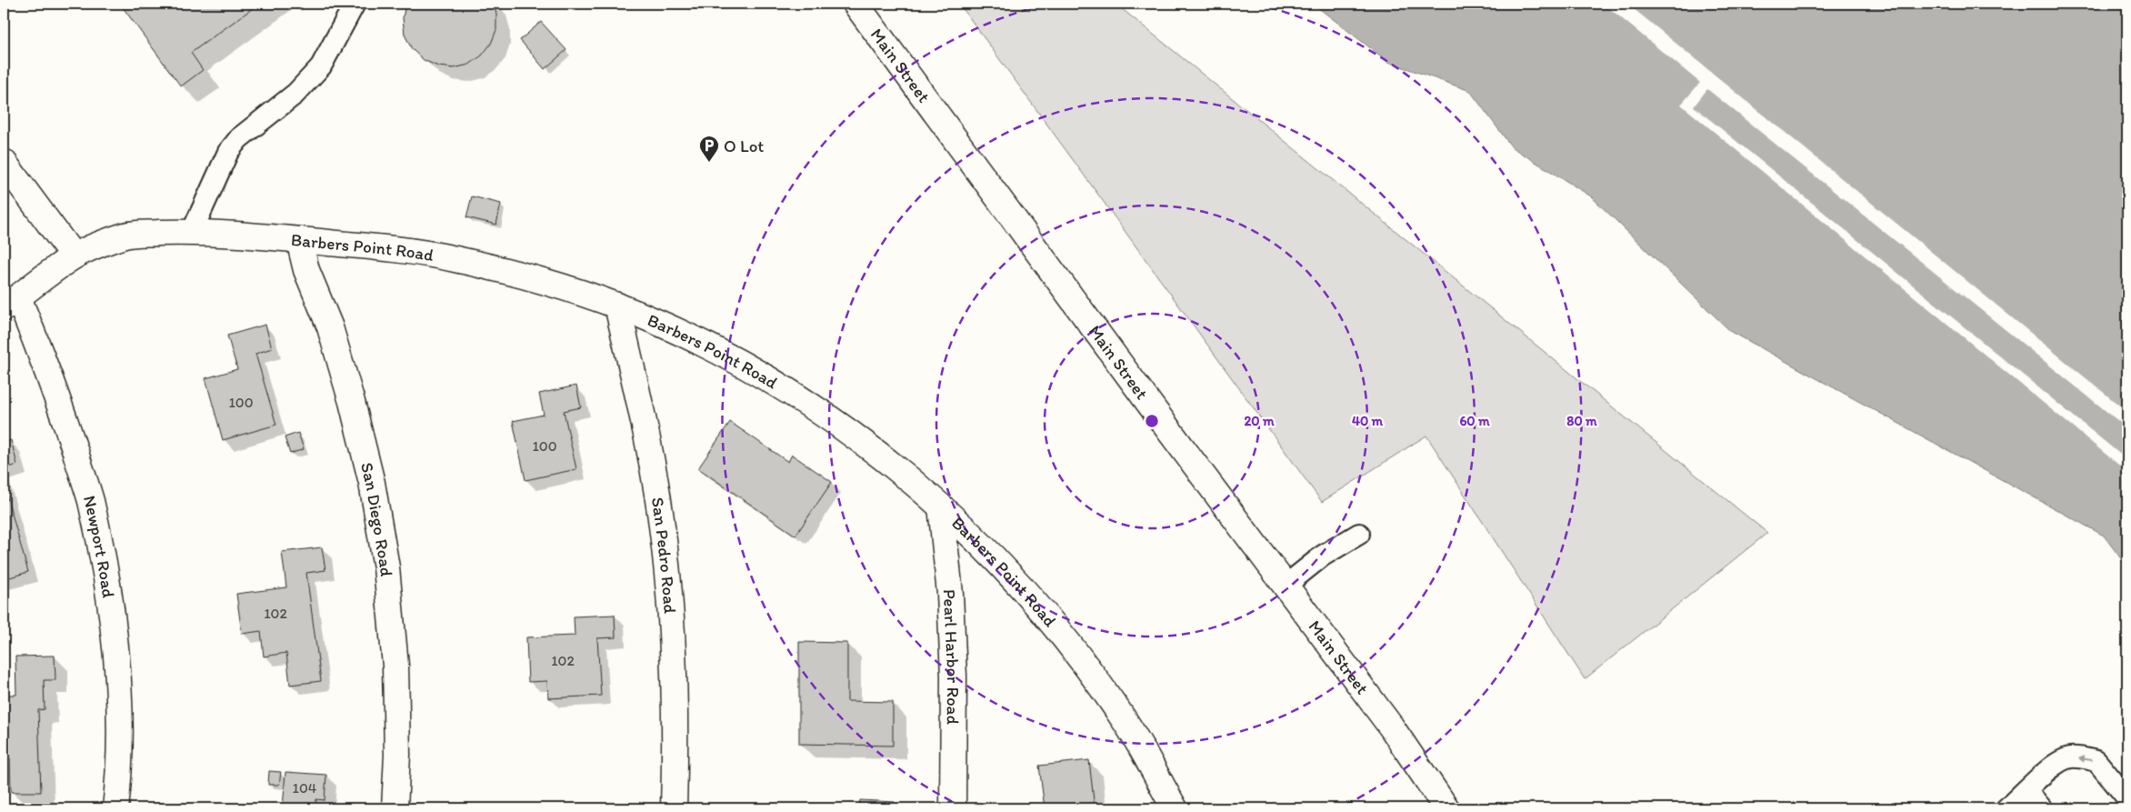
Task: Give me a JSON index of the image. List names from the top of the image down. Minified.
{"streets":{"street":["Main Street","Barbers Point Road","San Diego Road","Newport Road","San Pedro Road","Pearl Harbor Road"]},"crossings":[["Barbers Point Road","San Diego Road"],["Barbers Point Road","Newport Road"],["Barbers Point Road","San Pedro Road"],["Barbers Point Road","Pearl Harbor Road"]],"places":{"parking":["O Lot"]},"house_numbers":["100","100","102","102","104"],"rings":["20 m","40 m","60 m","80 m"]}
